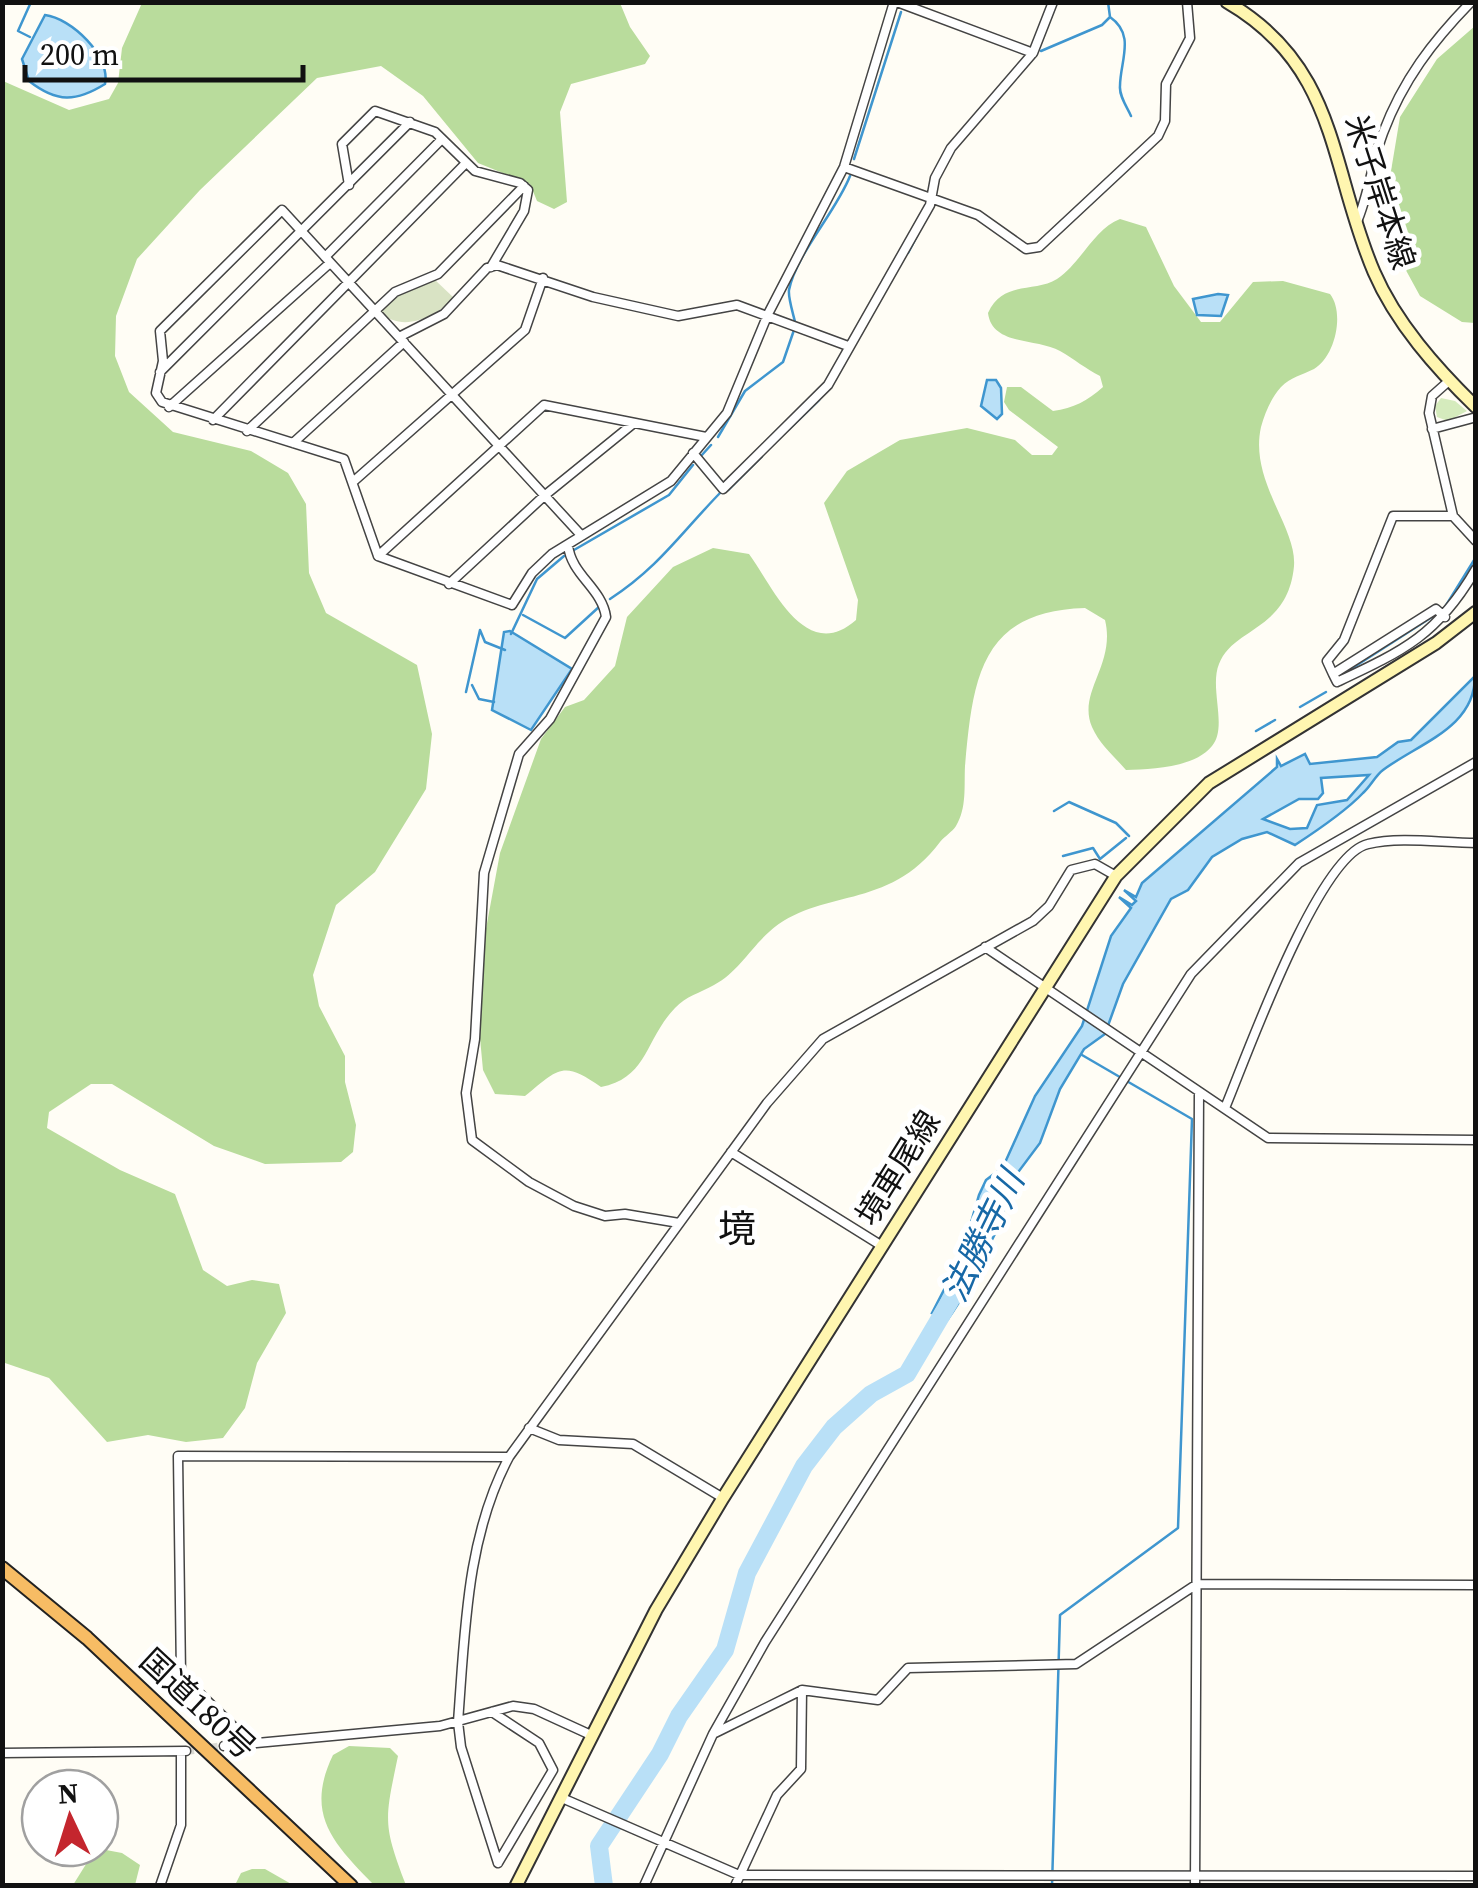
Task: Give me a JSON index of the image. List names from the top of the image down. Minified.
{"streets":{"highway":["国道180号"],"main road":["米子岸本線","境車尾線"]},"districts":["境"],"water":["法勝寺川"],"scale_bar":"200 m","north":"top"}
